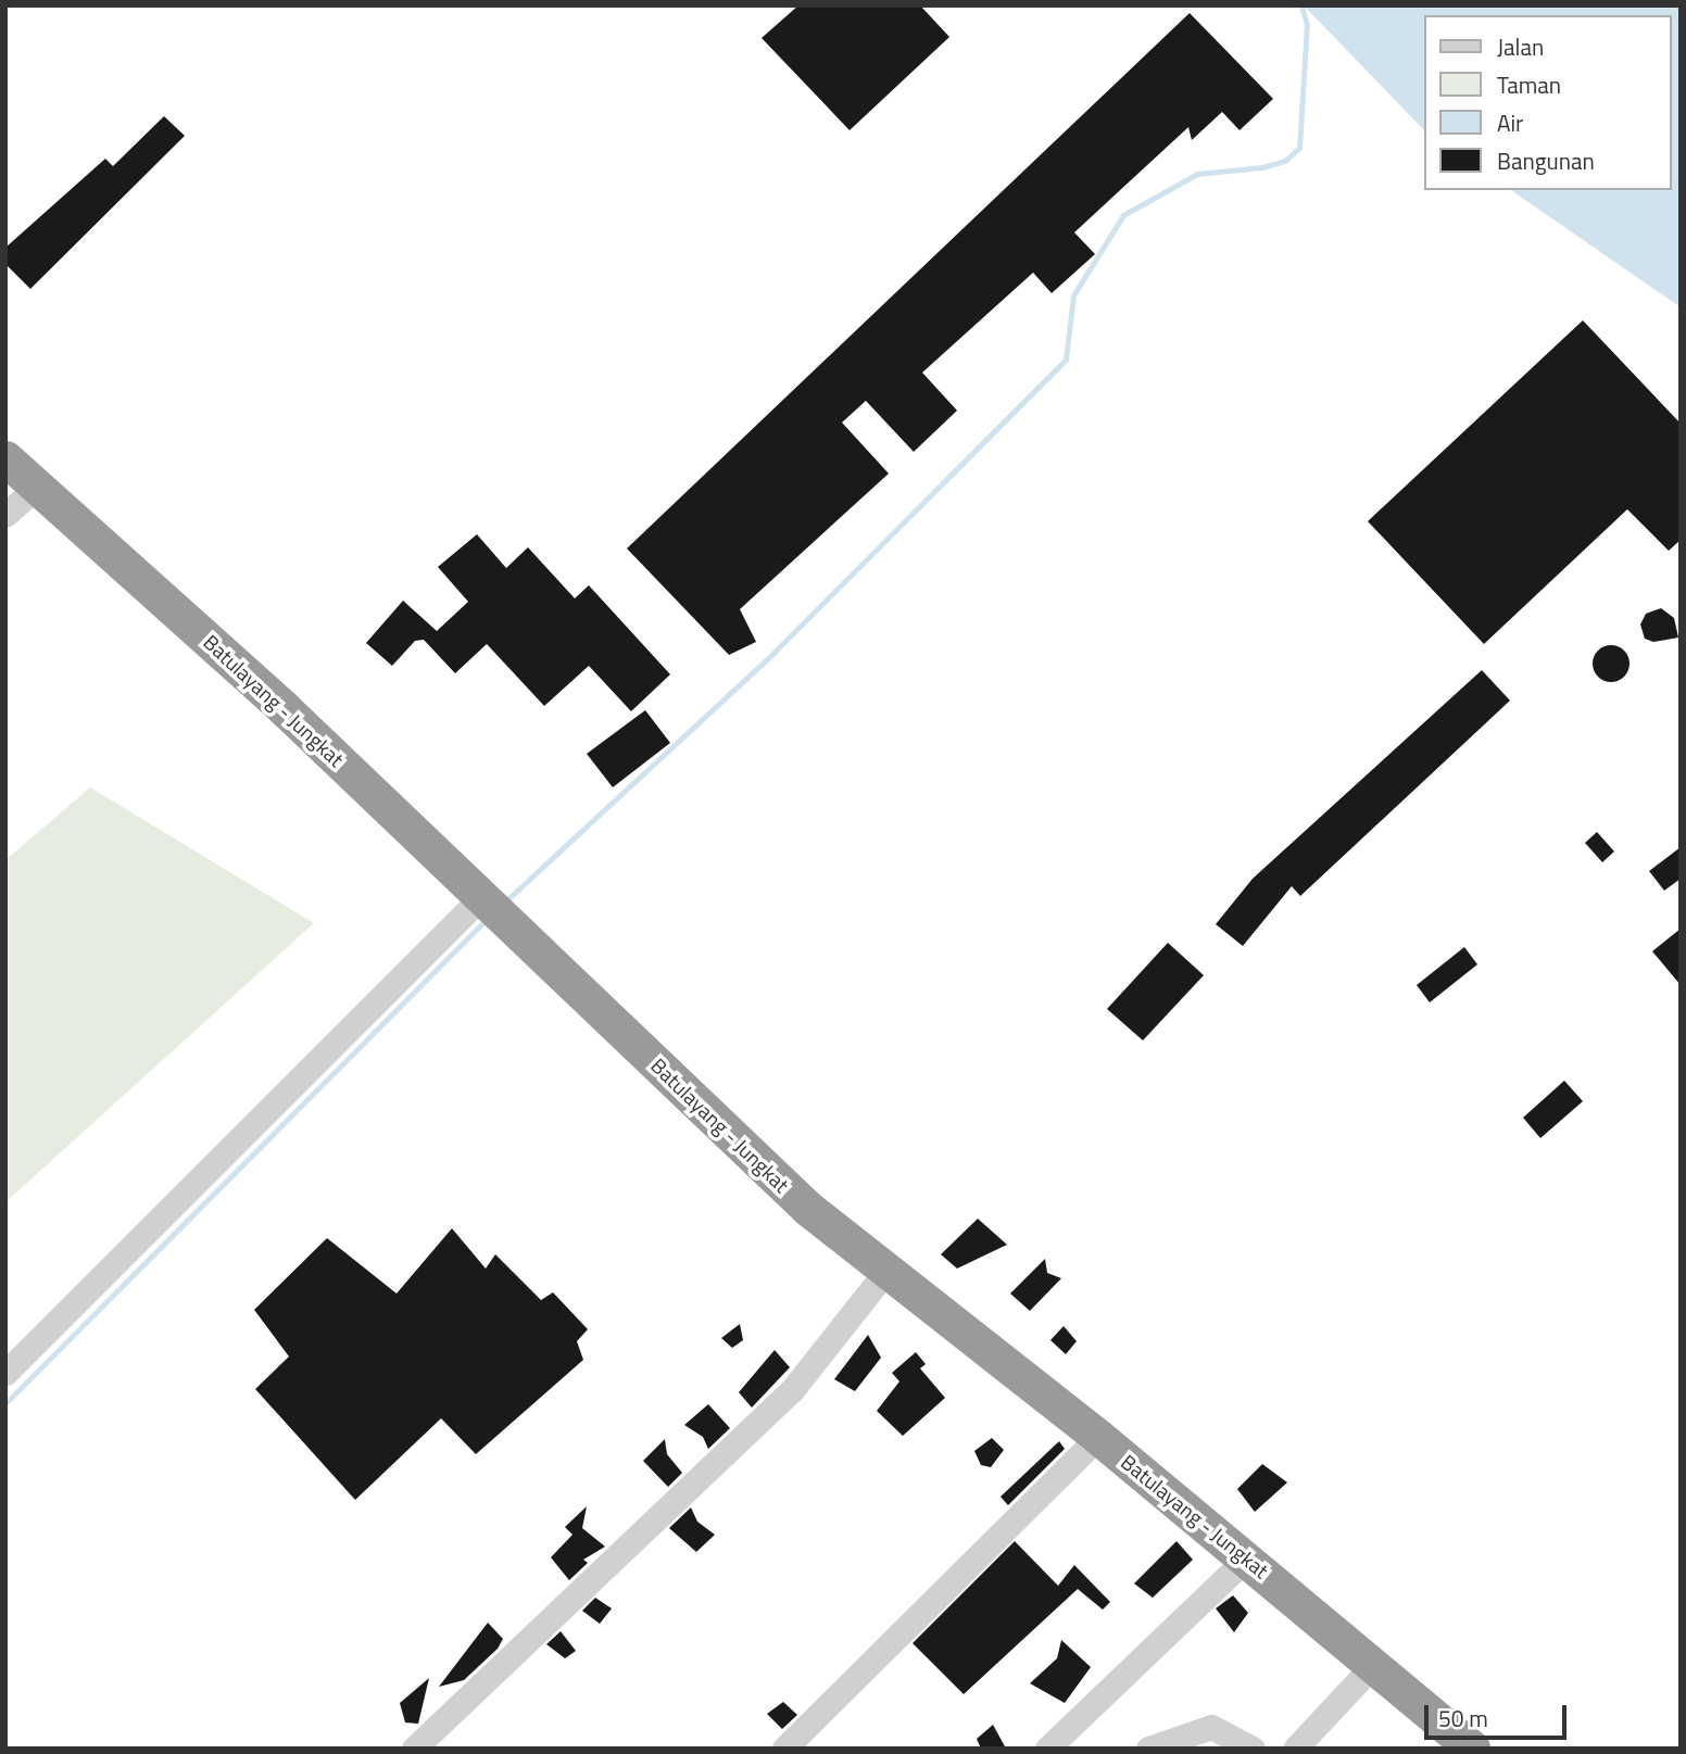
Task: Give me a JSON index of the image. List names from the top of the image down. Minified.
{"streets":{"highway":["Batulayang - Jungkat"]},"legend":["Jalan","Taman","Air","Bangunan"],"scale_bar":"50 m"}
